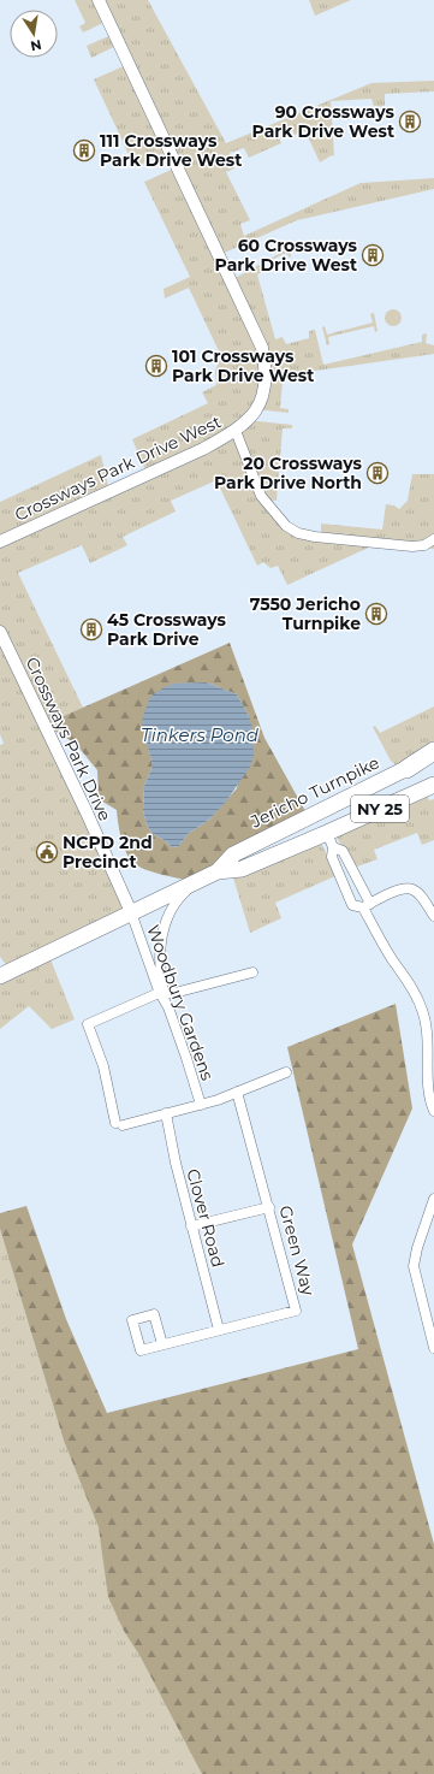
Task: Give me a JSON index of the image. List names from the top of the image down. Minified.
{"streets":{"main road":["Jericho Turnpike","NY 25"],"street":["Crossways Park Drive West","Crossways Park Drive","Woodbury Gardens","Clover Road","Green Way"]},"crossings":[["Crossways Park Drive","Jericho Turnpike"],["Crossways Park Drive","Woodbury Gardens"],["Jericho Turnpike","Woodbury Gardens"],["Clover Road","Green Way"]],"water":["Tinkers Pond"],"places":{"building":["90 Crossways Park Drive West","111 Crossways Park Drive West","60 Crossways Park Drive West","101 Crossways Park Drive West","20 Crossways Park Drive North","7550 Jericho Turnpike","45 Crossways Park Drive"],"public building":["NCPD 2nd Precinct"]},"north":"bottom"}
